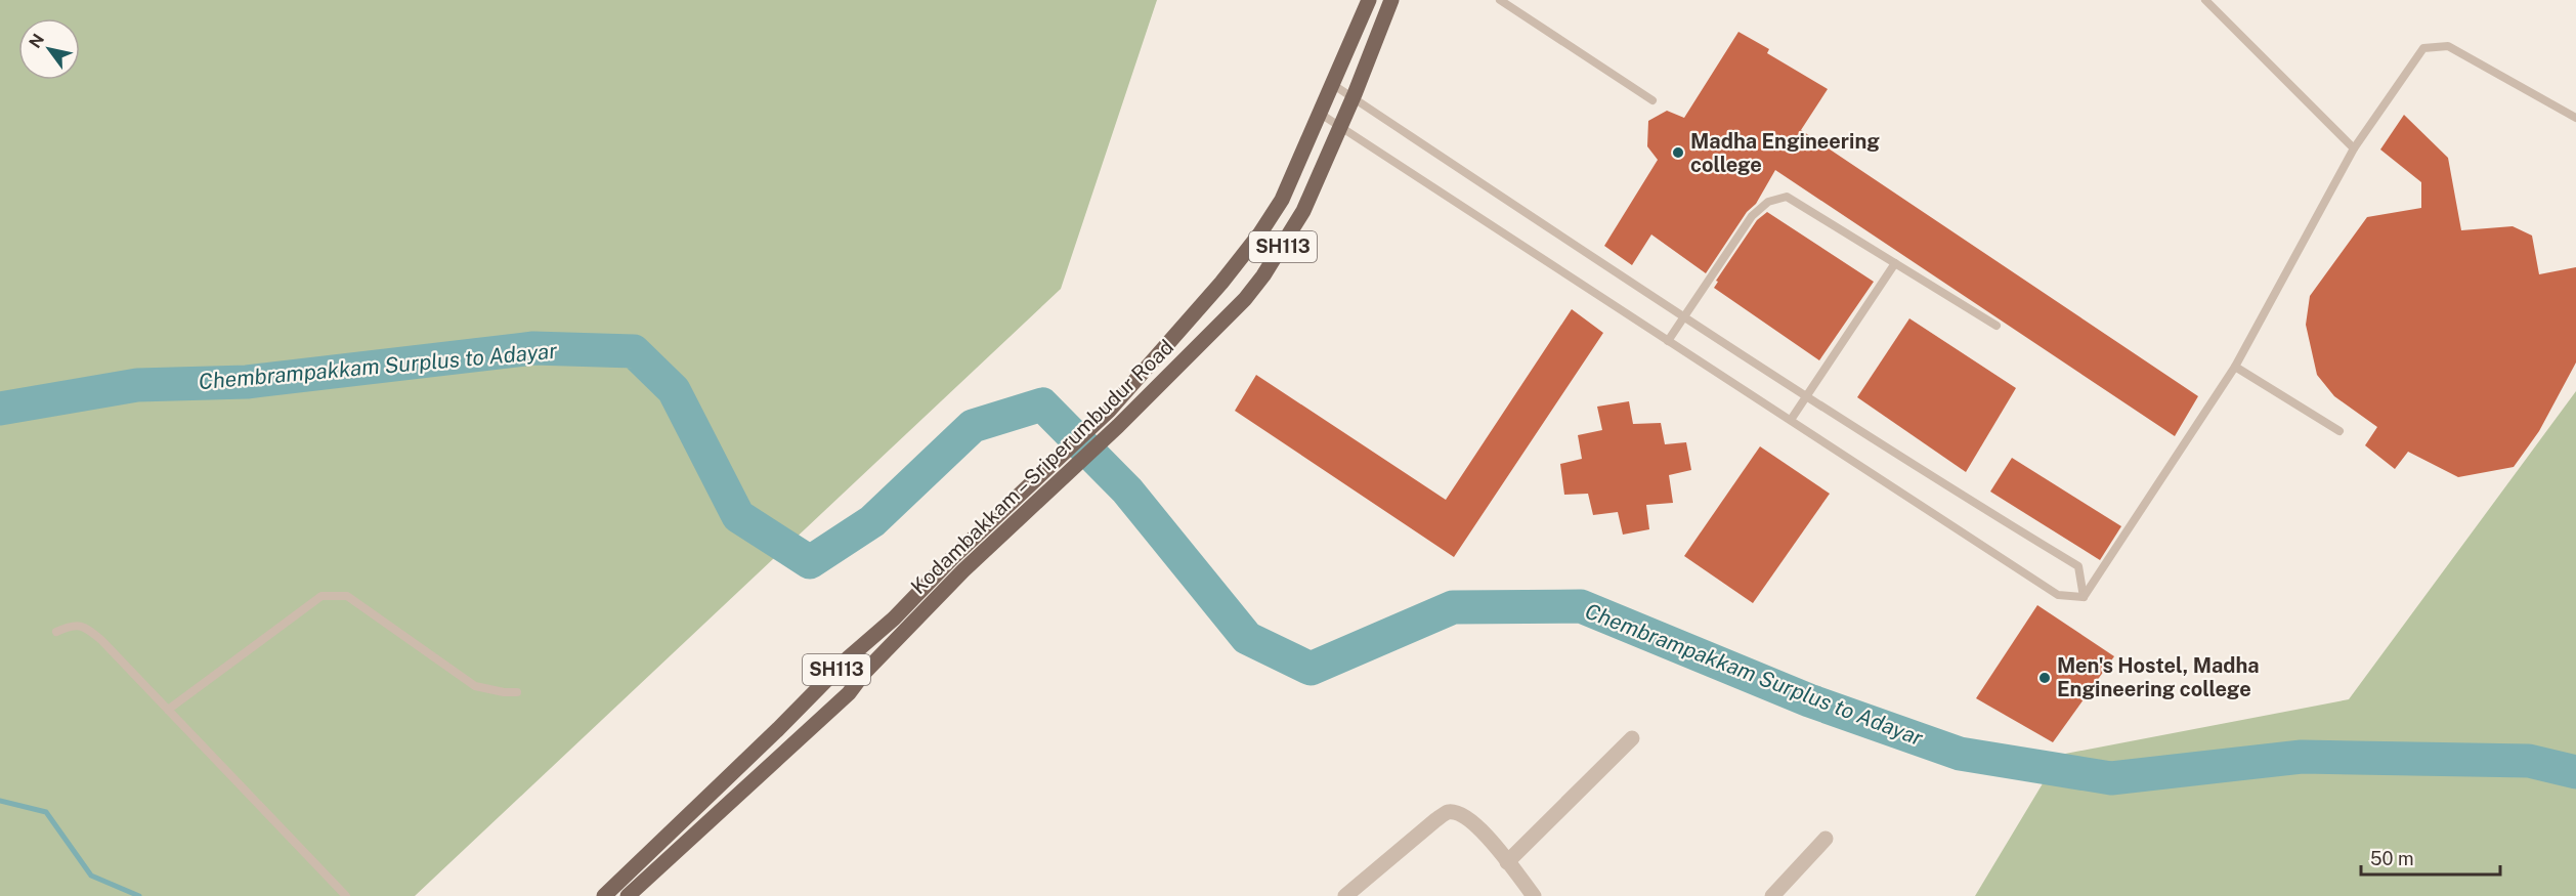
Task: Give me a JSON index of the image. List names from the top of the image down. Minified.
{"streets":{"main road":["SH113","Kodambakkam – Sriperumbudur Road"]},"water":["Chembrampakkam Surplus to Adayar"],"places":["Madha Engineering college","Men's Hostel, Madha Engineering college"],"scale_bar":"50 m","north":"top left"}
